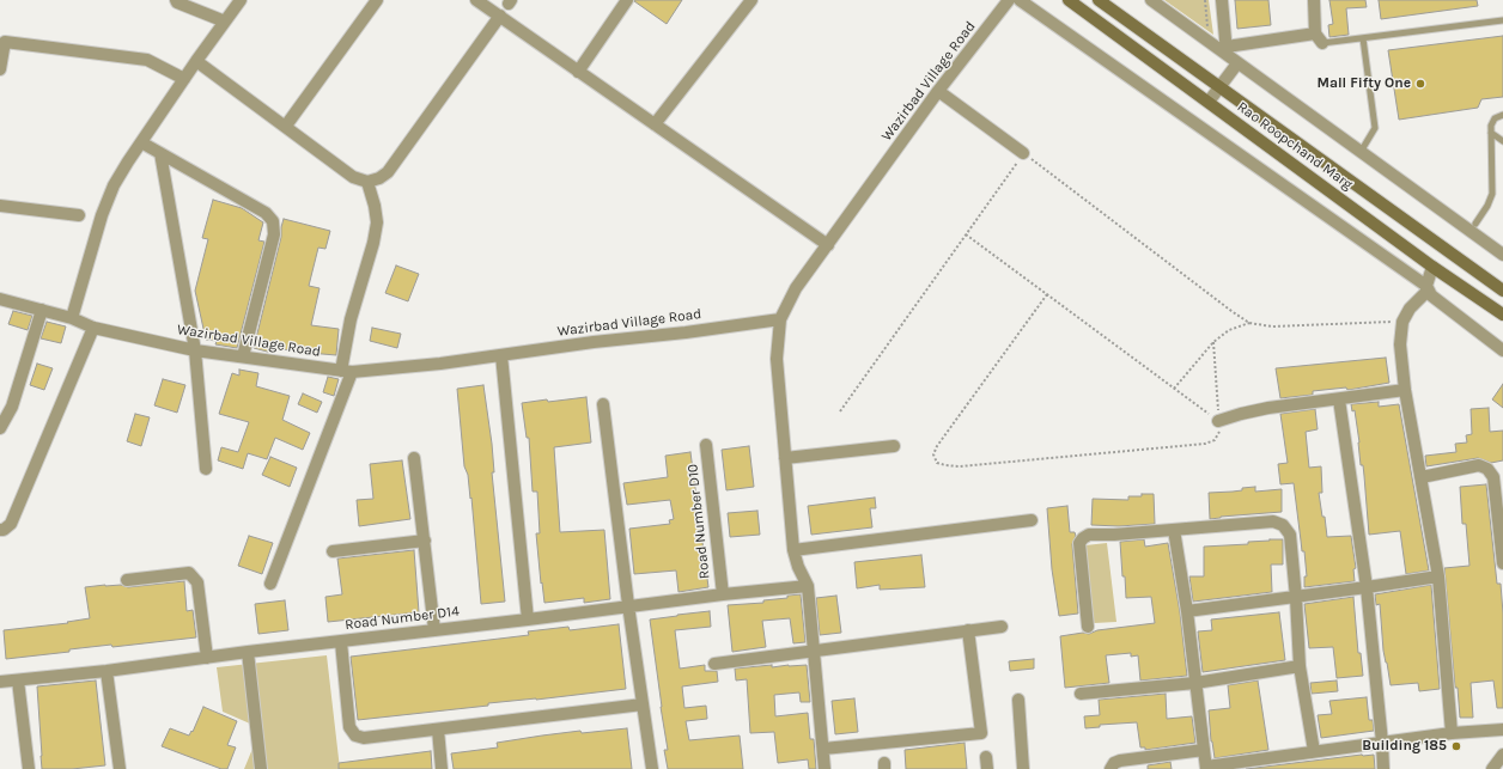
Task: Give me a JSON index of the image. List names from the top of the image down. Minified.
{"streets":{"main road":["Rao Roopchand Marg"],"street":["Wazirbad Village Road","Road Number D10","Road Number D14"]},"crossings":[["Road Number D10","Road Number D14"]],"places":["Mall Fifty One","Building 185"]}
